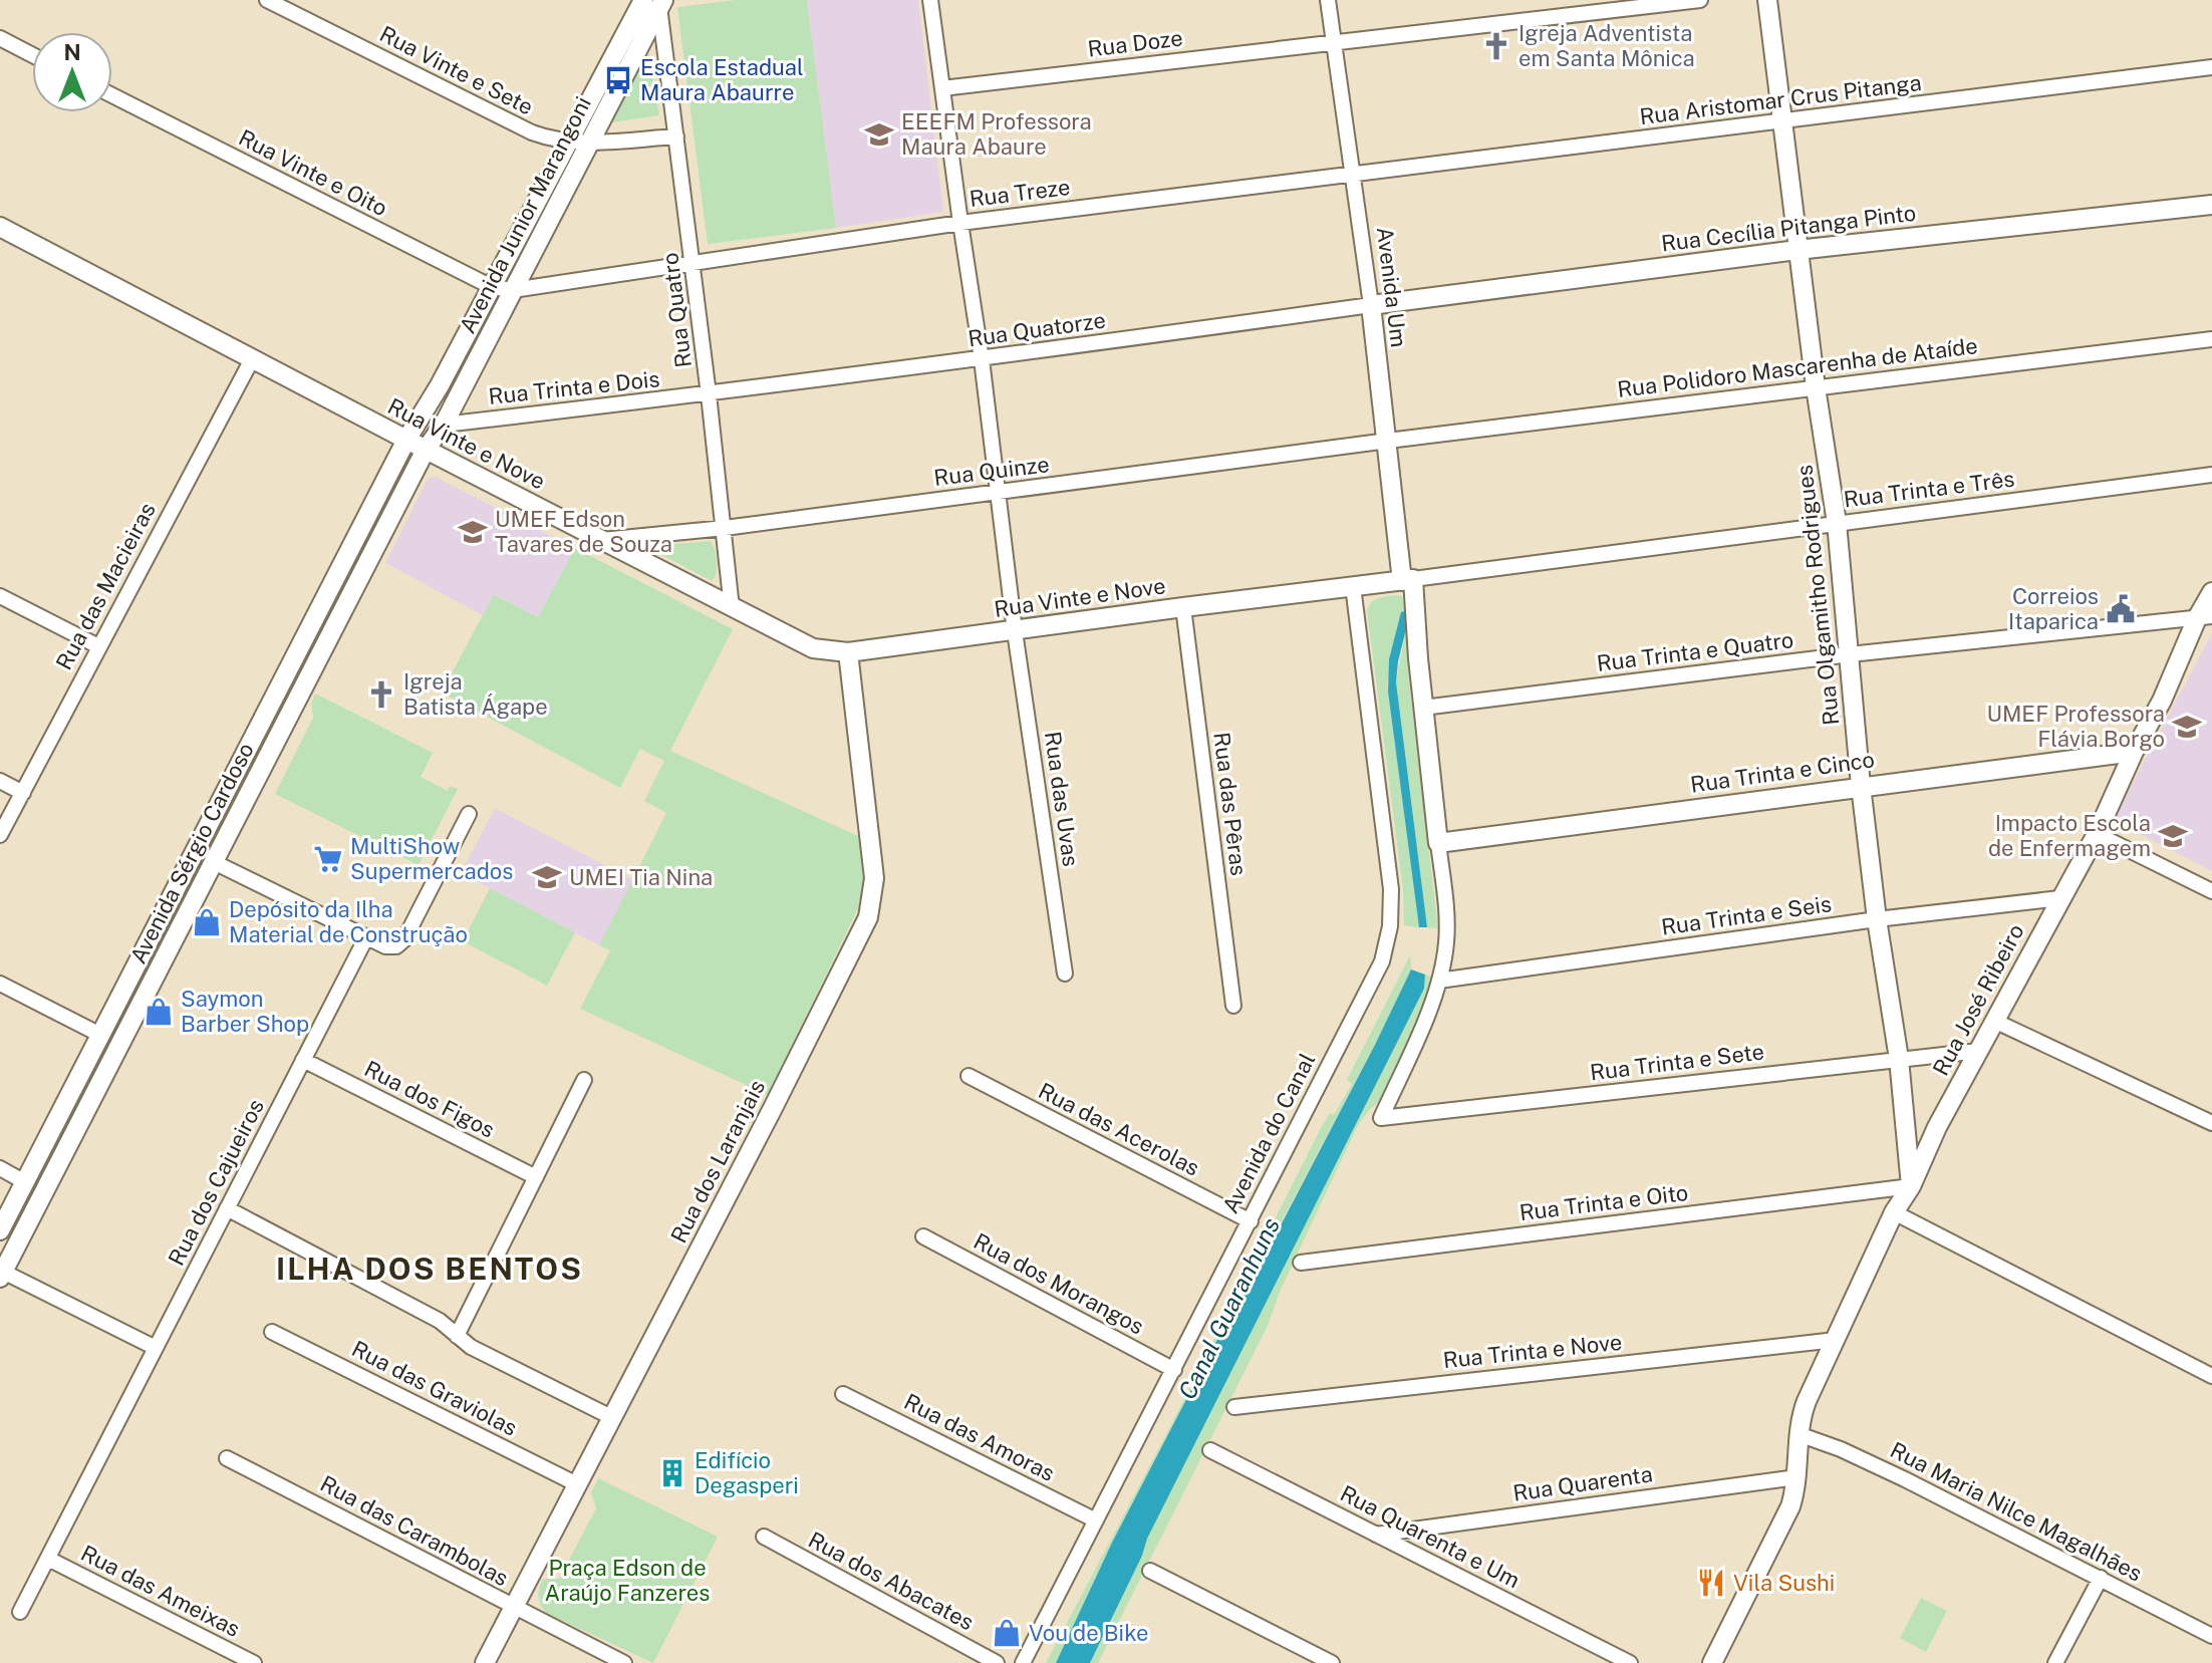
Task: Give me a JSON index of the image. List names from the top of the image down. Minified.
{"streets":{"street":["Rua Doze","Rua Vinte e Sete","Rua Aristomar Crus Pitanga","Rua Vinte e Oito","Rua Treze","Avenida Junior Marangoni","Rua Cecília Pitanga Pinto","Avenida Um","Rua Quatro","Rua Quatorze","Rua Polidoro Mascarenha de Ataíde","Rua Trinta e Dois","Rua Vinte e Nove","Rua Quinze","Rua Trinta e Três","Rua das Macieiras","Rua Olgamitho Rodrigues","Rua Trinta e Quatro","Rua Trinta e Cinco","Rua das Uvas","Rua das Pêras","Avenida Sérgio Cardoso","Rua Trinta e Seis","Rua José Ribeiro","Rua Trinta e Sete","Rua dos Figos","Rua das Acerolas","Avenida do Canal","Rua dos Laranjais","Rua dos Cajueiros","Rua Trinta e Oito","Rua dos Morangos","Rua Trinta e Nove","Rua das Graviolas","Rua das Amoras","Rua Quarenta","Rua Maria Nilce Magalhães","Rua das Carambolas","Rua Quarenta e Um","Rua dos Abacates","Rua das Ameixas"]},"crossings":[["Rua Doze","Avenida Um"],["Rua Doze","Rua das Uvas"],["Rua Vinte e Sete","Avenida Junior Marangoni"],["Rua Vinte e Sete","Rua Quatro"],["Rua Aristomar Crus Pitanga","Rua Treze"],["Rua Aristomar Crus Pitanga","Avenida Um"],["Rua Aristomar Crus Pitanga","Rua Olgamitho Rodrigues"],["Rua Vinte e Oito","Rua Treze"],["Rua Vinte e Oito","Avenida Junior Marangoni"],["Rua Treze","Avenida Junior Marangoni"],["Rua Treze","Avenida Um"],["Rua Treze","Rua Quatro"],["Rua Treze","Rua das Uvas"],["Avenida Junior Marangoni","Rua Quatro"],["Avenida Junior Marangoni","Rua Trinta e Dois"],["Avenida Junior Marangoni","Rua Vinte e Nove"],["Avenida Junior Marangoni","Avenida Sérgio Cardoso"],["Rua Cecília Pitanga Pinto","Avenida Um"],["Rua Cecília Pitanga Pinto","Rua Quatorze"],["Rua Cecília Pitanga Pinto","Rua Olgamitho Rodrigues"],["Avenida Um","Rua Quatorze"],["Avenida Um","Rua Polidoro Mascarenha de Ataíde"],["Avenida Um","Rua Vinte e Nove"],["Avenida Um","Rua Quinze"],["Avenida Um","Rua Trinta e Três"],["Rua Quatro","Rua Quatorze"],["Rua Quatro","Rua Trinta e Dois"],["Rua Quatro","Rua Vinte e Nove"],["Rua Quatro","Rua Quinze"],["Rua Quatorze","Rua Trinta e Dois"],["Rua Quatorze","Rua das Uvas"],["Rua Polidoro Mascarenha de Ataíde","Rua Quinze"],["Rua Polidoro Mascarenha de Ataíde","Rua Olgamitho Rodrigues"],["Rua Vinte e Nove","Rua Quinze"],["Rua Vinte e Nove","Rua Trinta e Três"],["Rua Vinte e Nove","Rua das Macieiras"],["Rua Vinte e Nove","Rua das Uvas"],["Rua Vinte e Nove","Rua das Pêras"],["Rua Vinte e Nove","Avenida Sérgio Cardoso"],["Rua Vinte e Nove","Avenida do Canal"],["Rua Vinte e Nove","Rua dos Laranjais"],["Rua Quinze","Rua das Uvas"],["Rua Trinta e Três","Rua Olgamitho Rodrigues"],["Rua Olgamitho Rodrigues","Rua Trinta e Quatro"],["Rua Olgamitho Rodrigues","Rua Trinta e Cinco"],["Rua Olgamitho Rodrigues","Rua Trinta e Seis"],["Rua Olgamitho Rodrigues","Rua José Ribeiro"],["Rua Olgamitho Rodrigues","Rua Trinta e Sete"],["Rua Olgamitho Rodrigues","Rua Trinta e Oito"],["Rua Trinta e Quatro","Rua José Ribeiro"],["Rua Trinta e Cinco","Rua José Ribeiro"],["Rua Trinta e Seis","Rua José Ribeiro"],["Rua Trinta e Seis","Rua Trinta e Sete"],["Rua José Ribeiro","Rua Trinta e Sete"],["Rua José Ribeiro","Rua Trinta e Oito"],["Rua José Ribeiro","Rua Trinta e Nove"],["Rua José Ribeiro","Rua Quarenta"],["Rua José Ribeiro","Rua Maria Nilce Magalhães"],["Rua dos Figos","Rua dos Cajueiros"],["Rua das Acerolas","Avenida do Canal"],["Avenida do Canal","Rua dos Morangos"],["Avenida do Canal","Rua das Amoras"],["Rua dos Laranjais","Rua das Graviolas"],["Rua dos Laranjais","Rua das Carambolas"],["Rua dos Cajueiros","Rua das Ameixas"],["Rua Quarenta","Rua Quarenta e Um"]],"districts":["ILHA DOS BENTOS"],"water":["Canal Guaranhuns"],"parks":["Praça Edson de Araújo Fanzeres"],"places":{"church":["Igreja Adventista em Santa Mônica","Igreja Batista Ágape"],"bus stop":["Escola Estadual Maura Abaurre"],"school or university":["EEEFM Professora Maura Abaure","UMEF Edson Tavares de Souza","UMEF Professora Flávia Borgo","Impacto Escola de Enfermagem","UMEI Tia Nina"],"public building":["Correios Itaparica"],"supermarket":["MultiShow Supermercados"],"shop":["Depósito da Ilha Material de Construção","Saymon Barber Shop","Vou de Bike"],"building":["Edifício Degasperi"],"restaurant":["Vila Sushi"]},"north":"top"}
